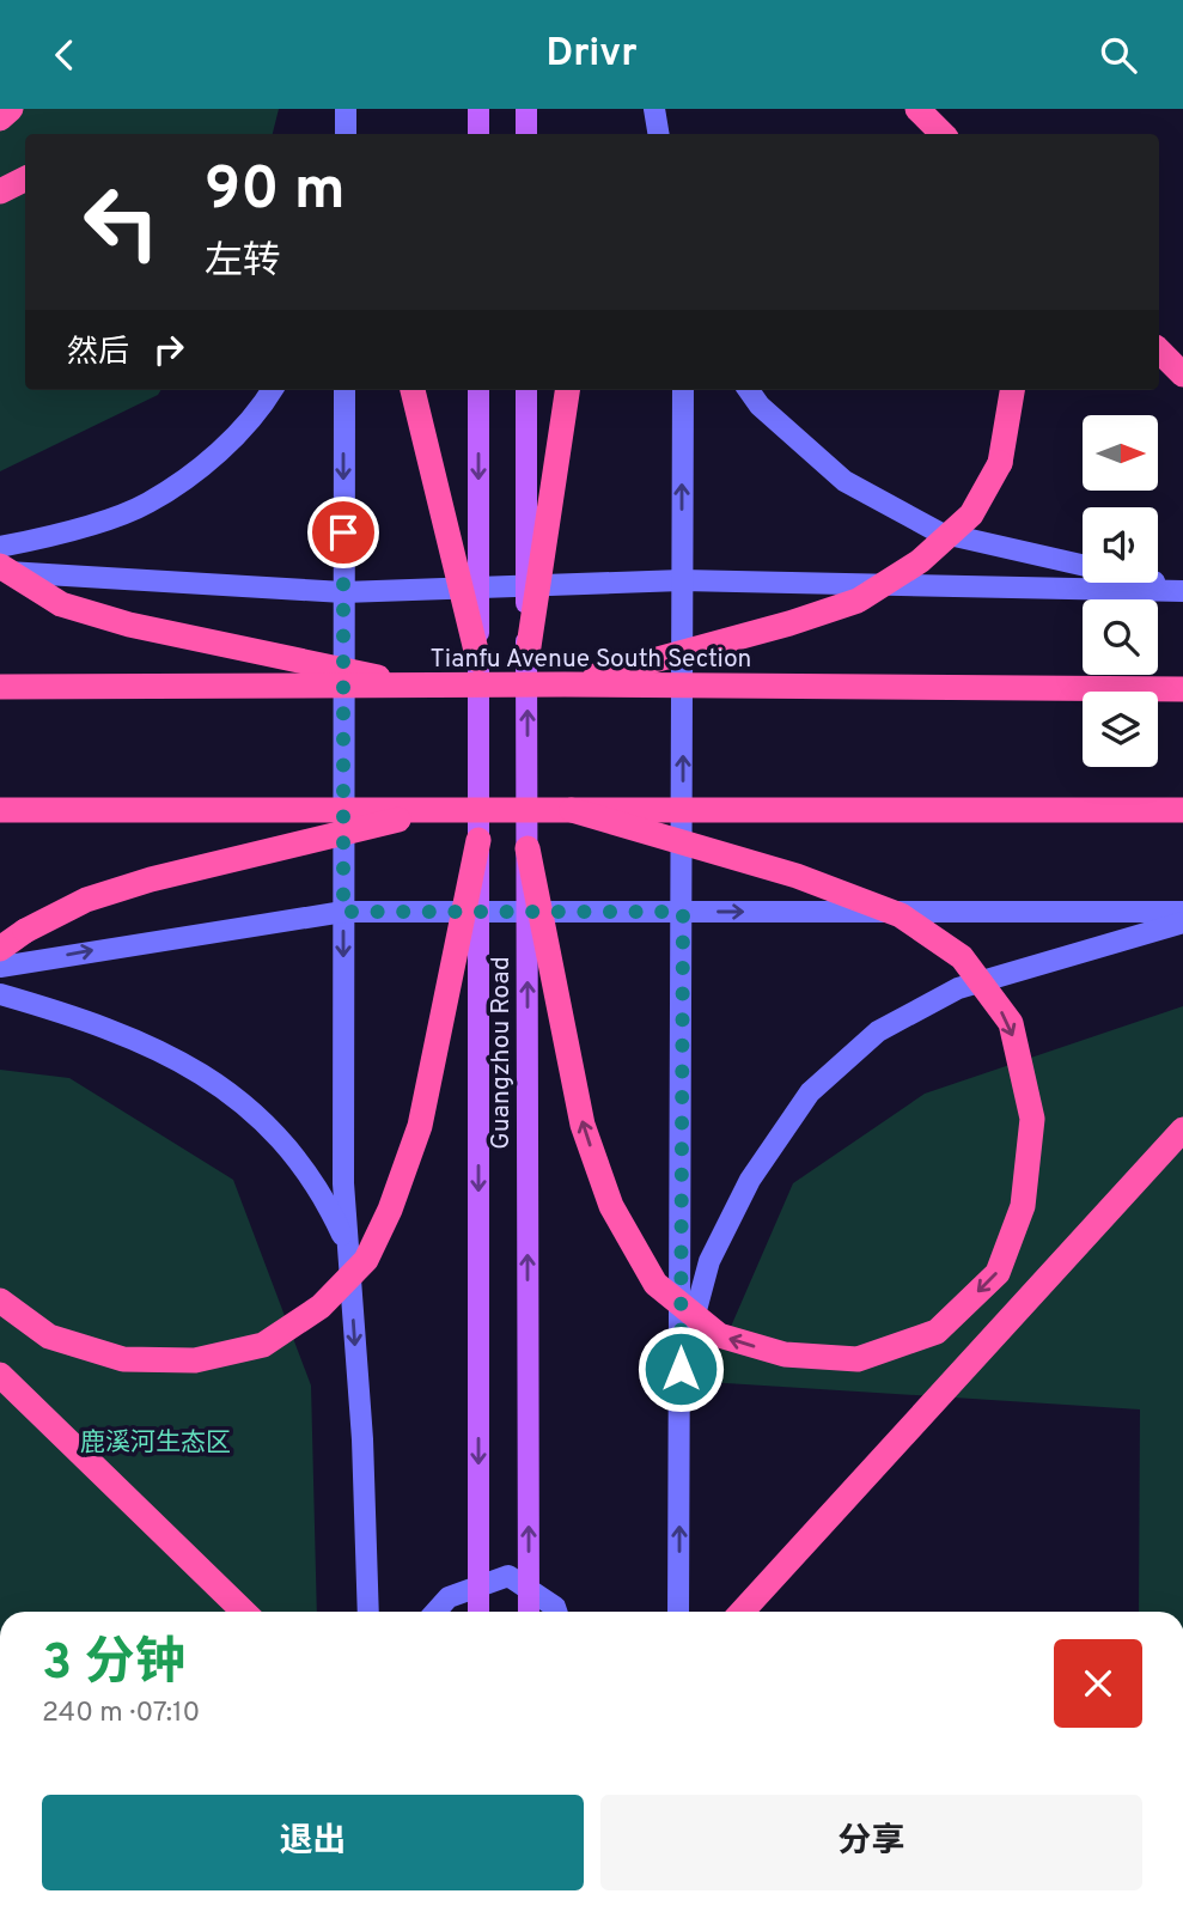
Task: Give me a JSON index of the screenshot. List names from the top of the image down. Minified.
{"streets":{"highway":["Tianfu Avenue South Section"],"main road":["Guangzhou Road"]},"parks":["鹿溪河生态区"],"north":"right","page":{"header":"Drivr","turn":["90 m","左转"],"then":"然后","heading":["3 分钟","240 m · 07:10"],"buttons":["退出","分享"]}}
